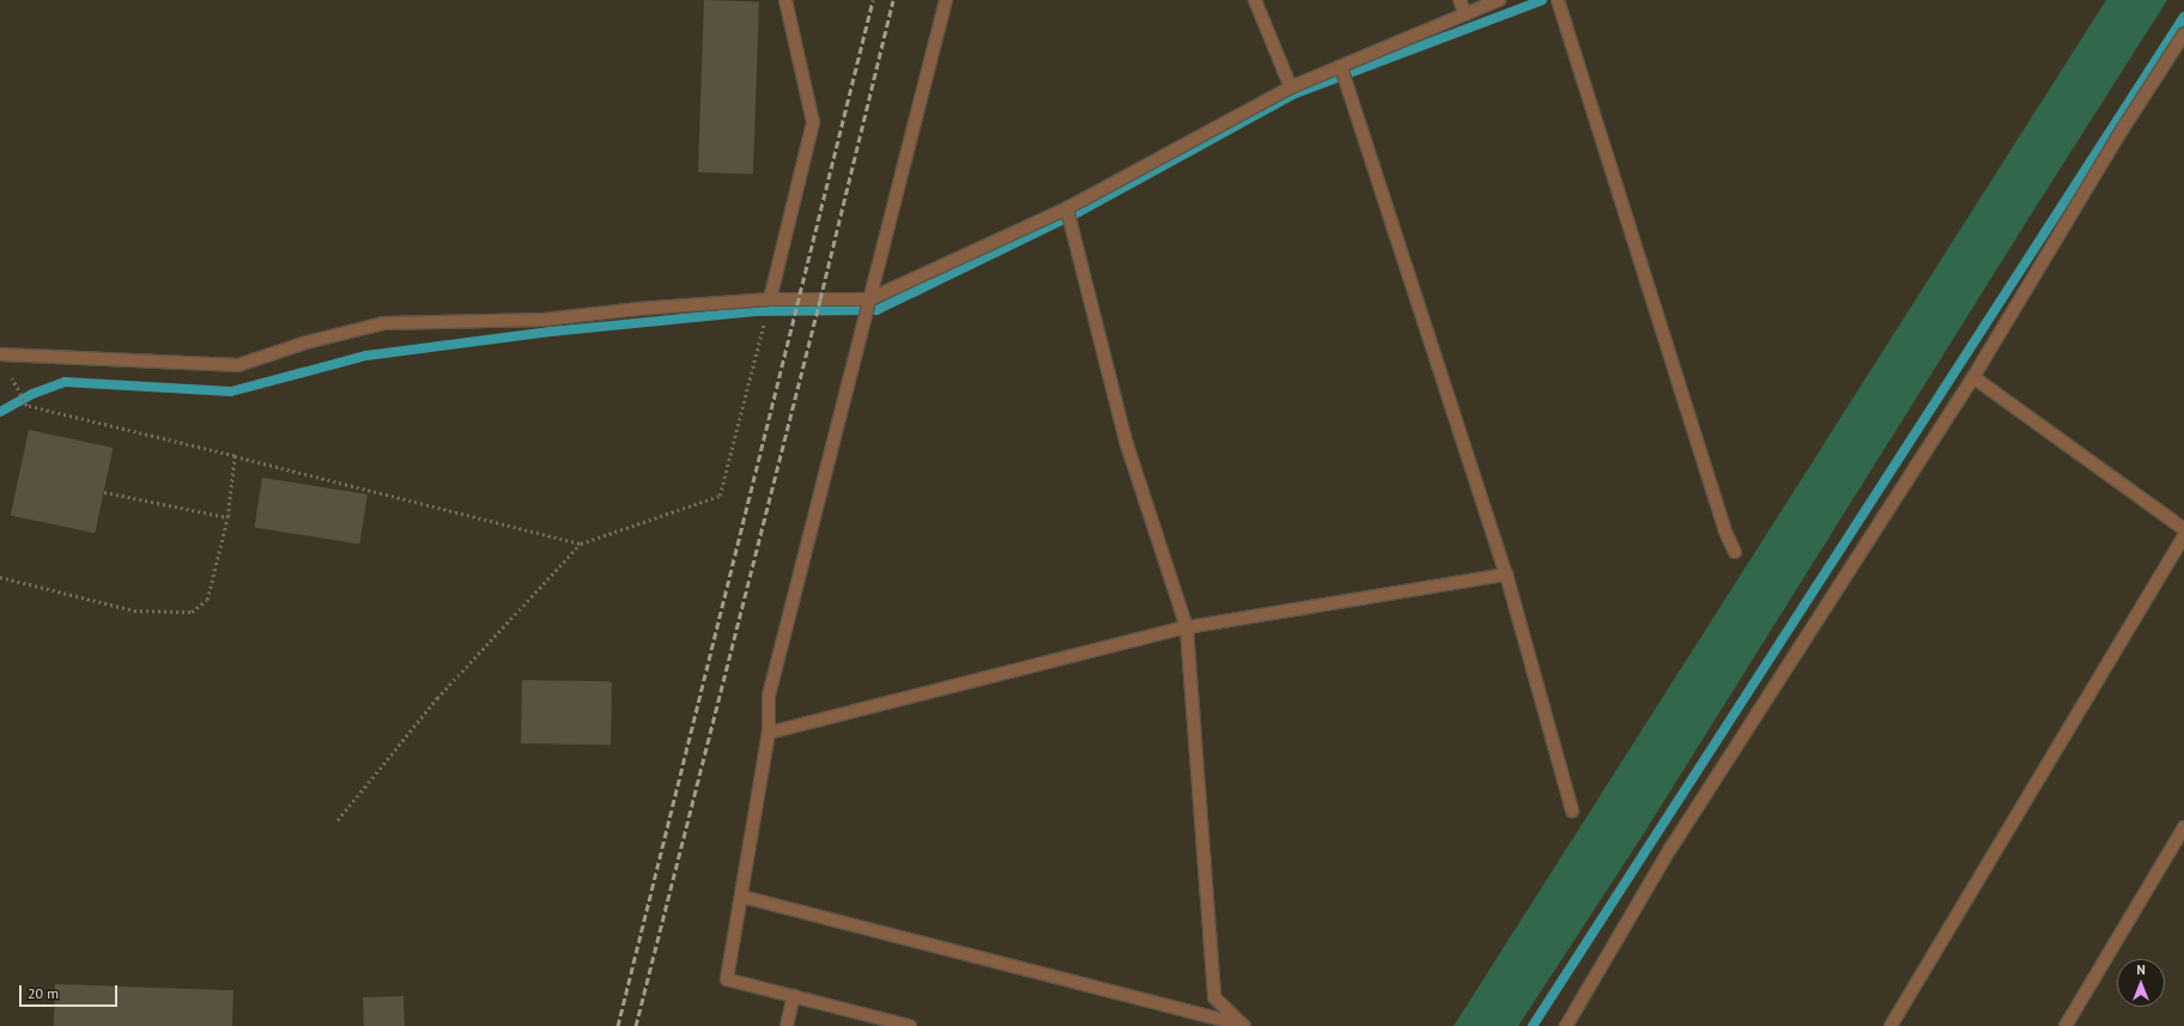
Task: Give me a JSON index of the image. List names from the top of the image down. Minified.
{"scale_bar":"20 m","north":"top"}
